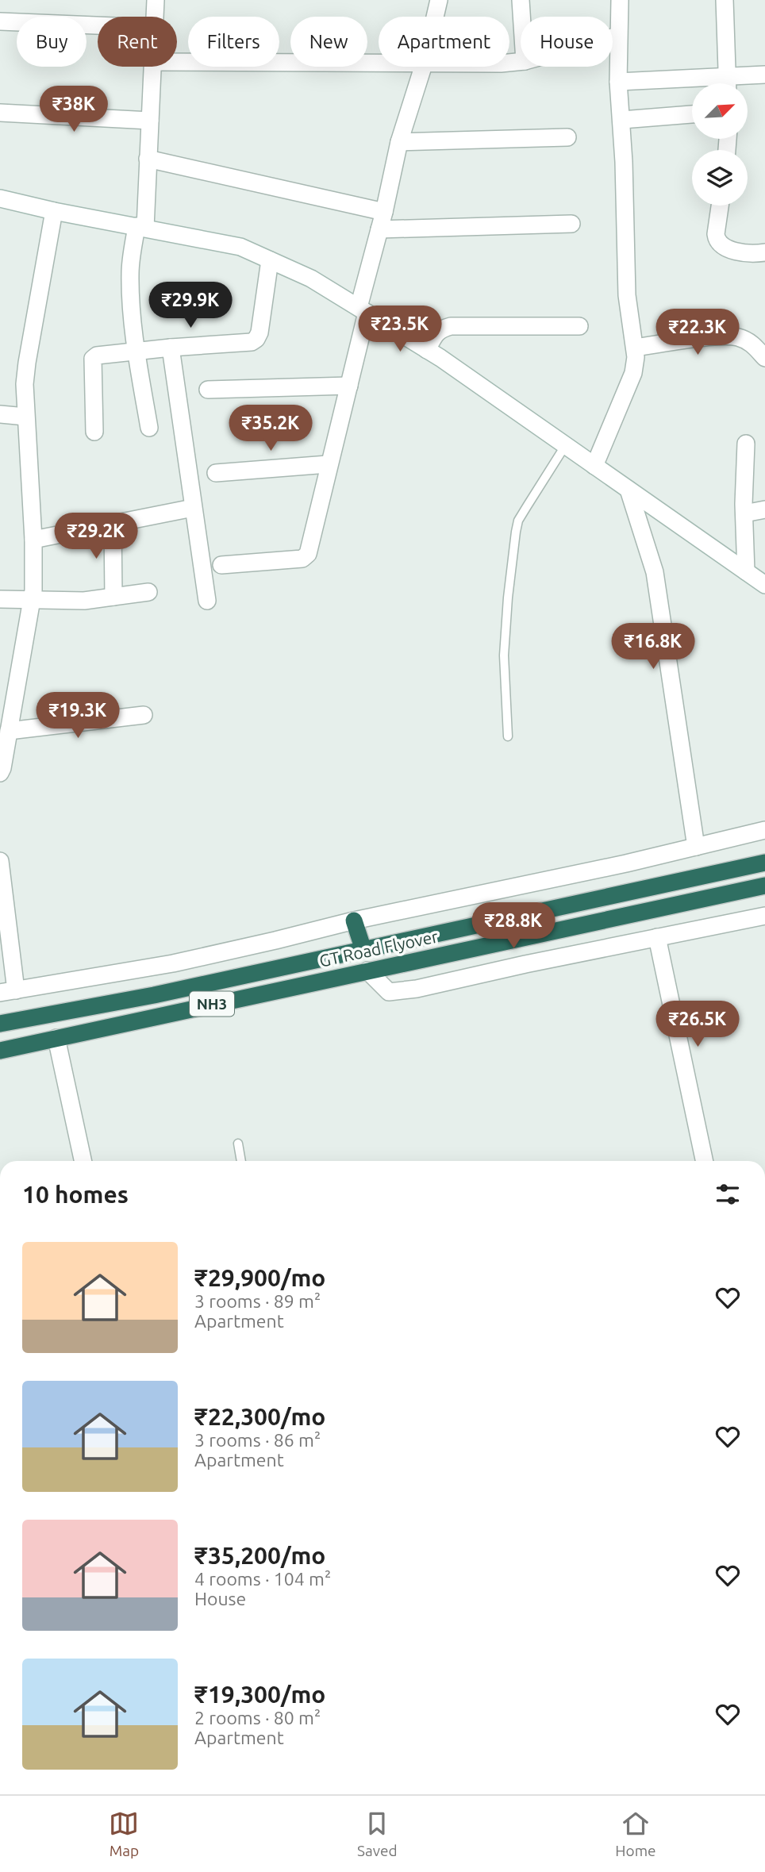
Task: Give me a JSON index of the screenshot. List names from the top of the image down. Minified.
{"streets":{"highway":["GT Road Flyover","NH3"]},"north":"top right","page":{"chip":["Buy","Rent","Filters","New","Apartment","House"],"price":["₹38K","₹29.9K","₹23.5K","₹22.3K","₹35.2K","₹29.2K","₹16.8K","₹19.3K","₹28.8K","₹26.5K"],"heading":"10 homes","list":[{"name":"₹29,900/mo","note":"3 rooms · 89 m² · Apartment"},{"name":"₹22,300/mo","note":"3 rooms · 86 m² · Apartment"},{"name":"₹35,200/mo","note":"4 rooms · 104 m² · House"},{"name":"₹19,300/mo","note":"2 rooms · 80 m² · Apartment"}],"tabs":["Map","Saved","Home"]}}
